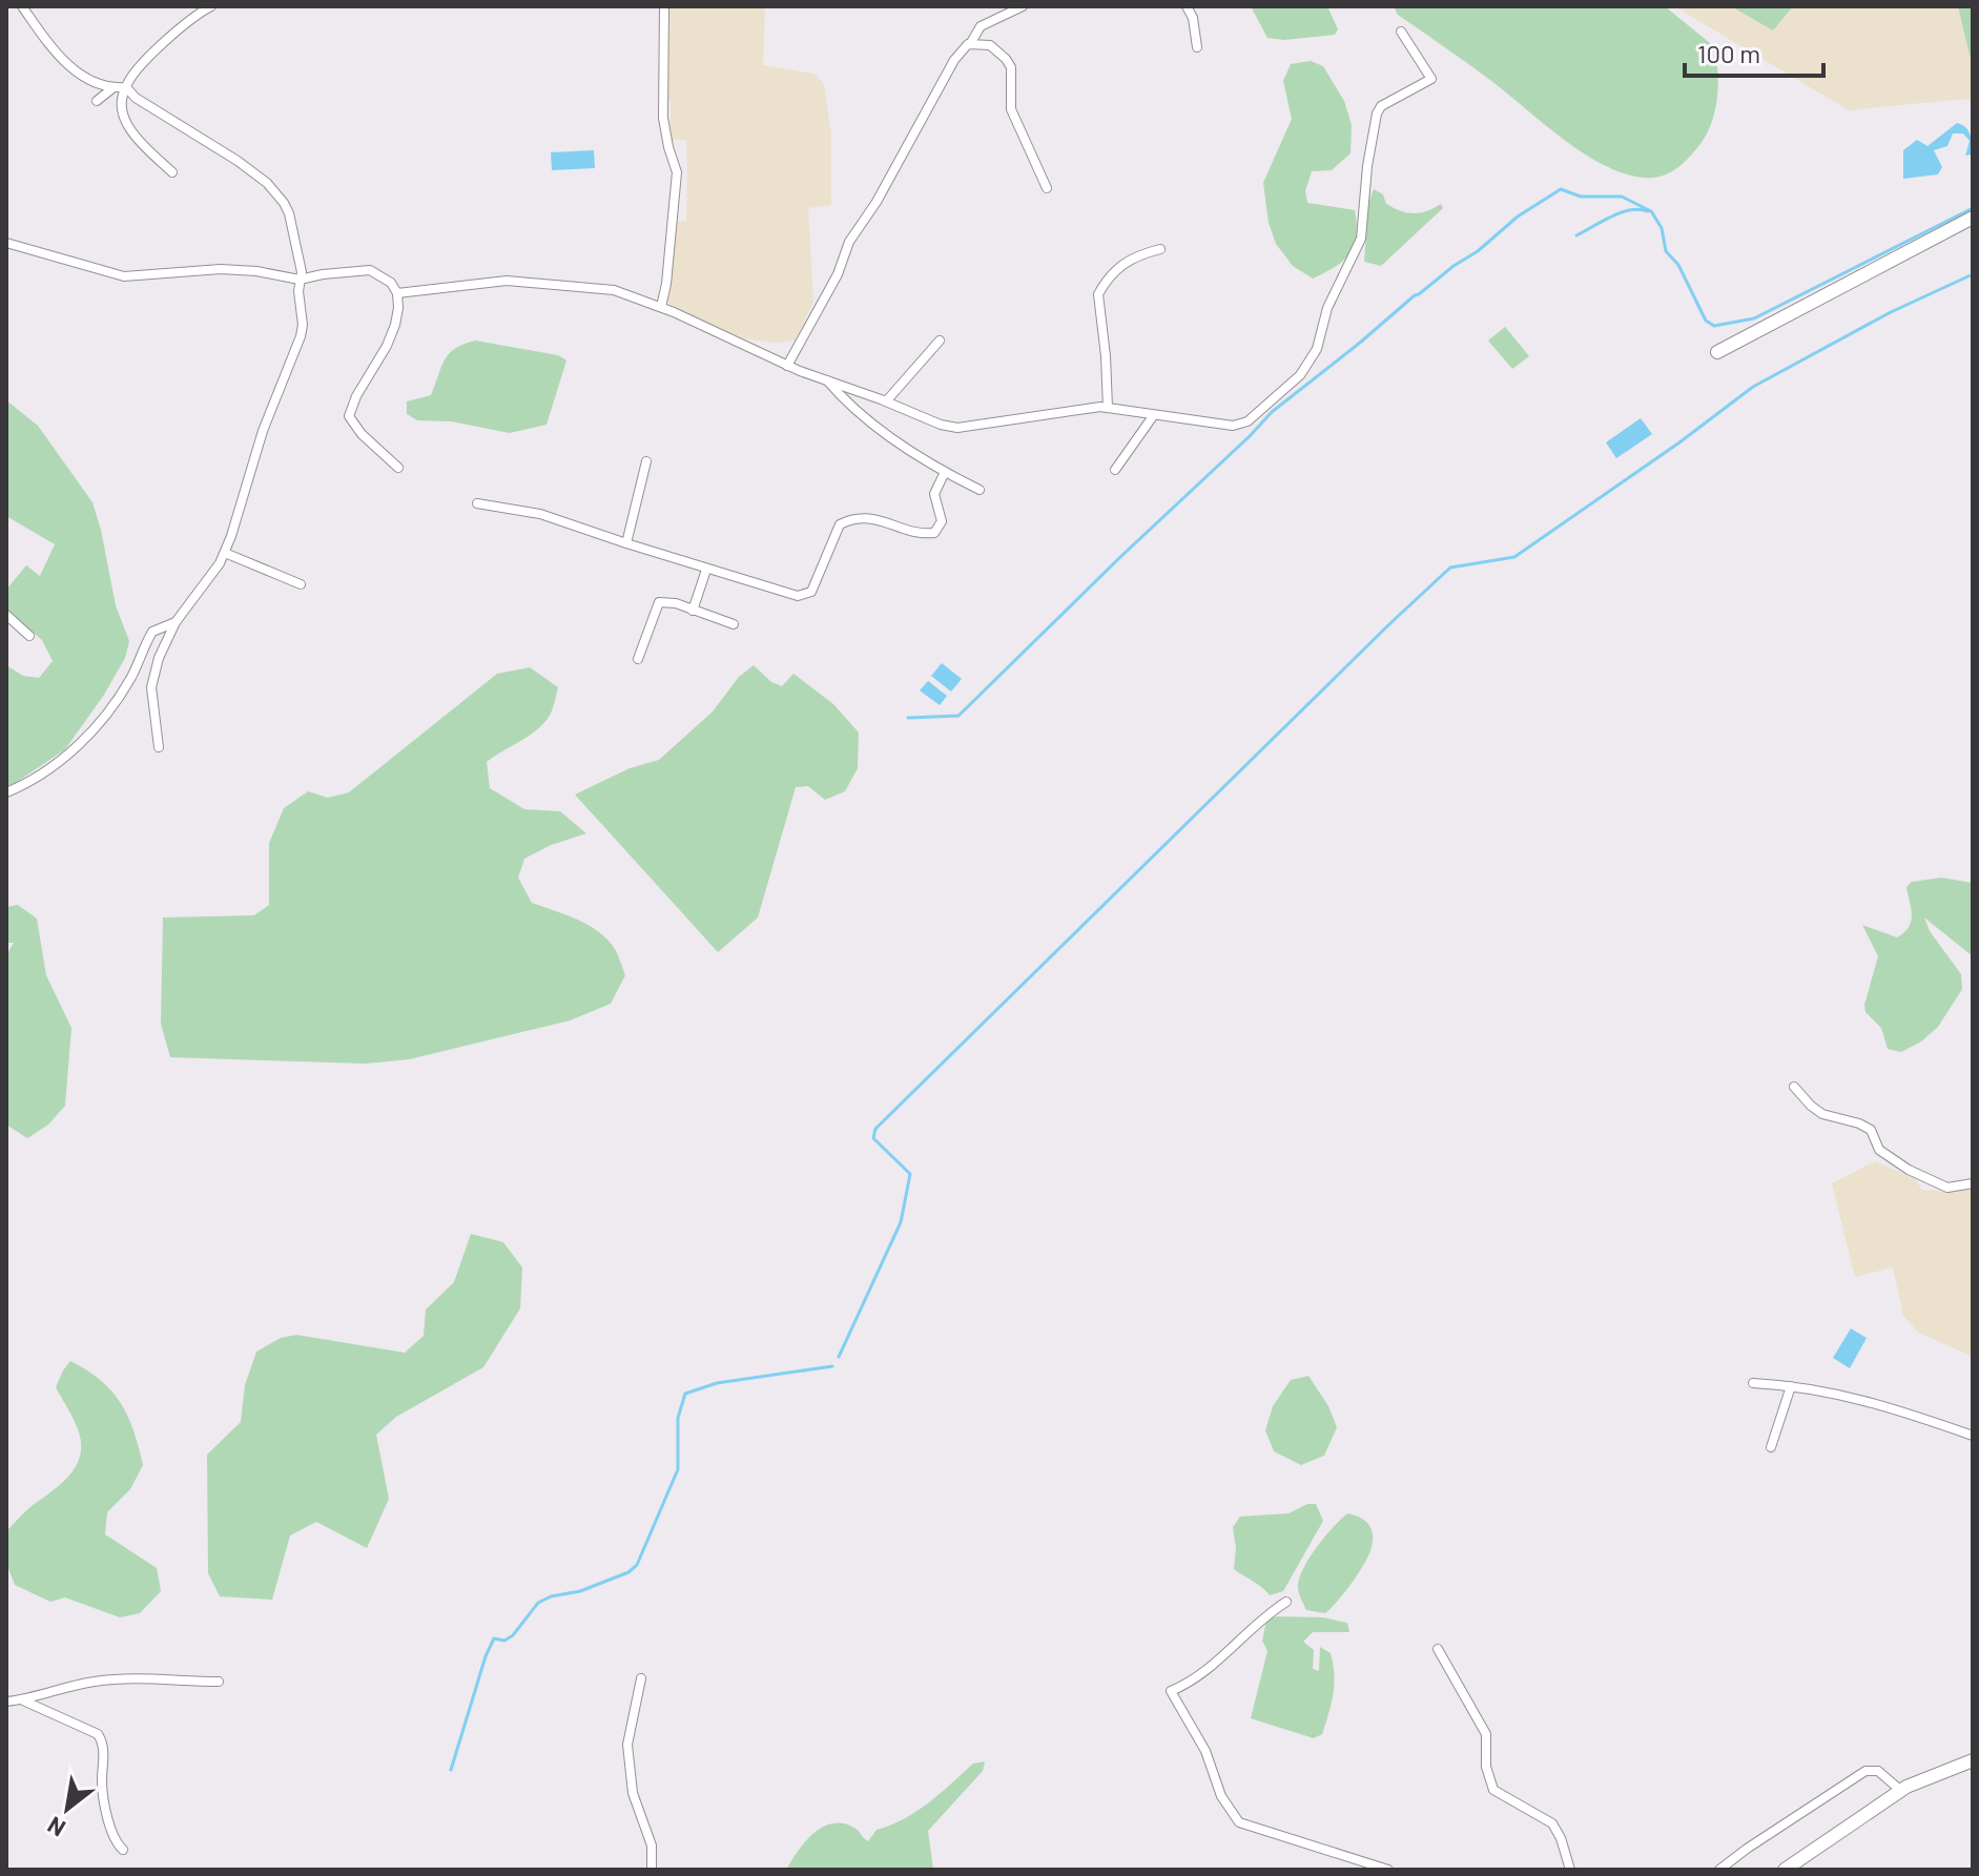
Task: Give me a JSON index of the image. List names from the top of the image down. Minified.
{"scale_bar":"100 m","north":"bottom left"}
